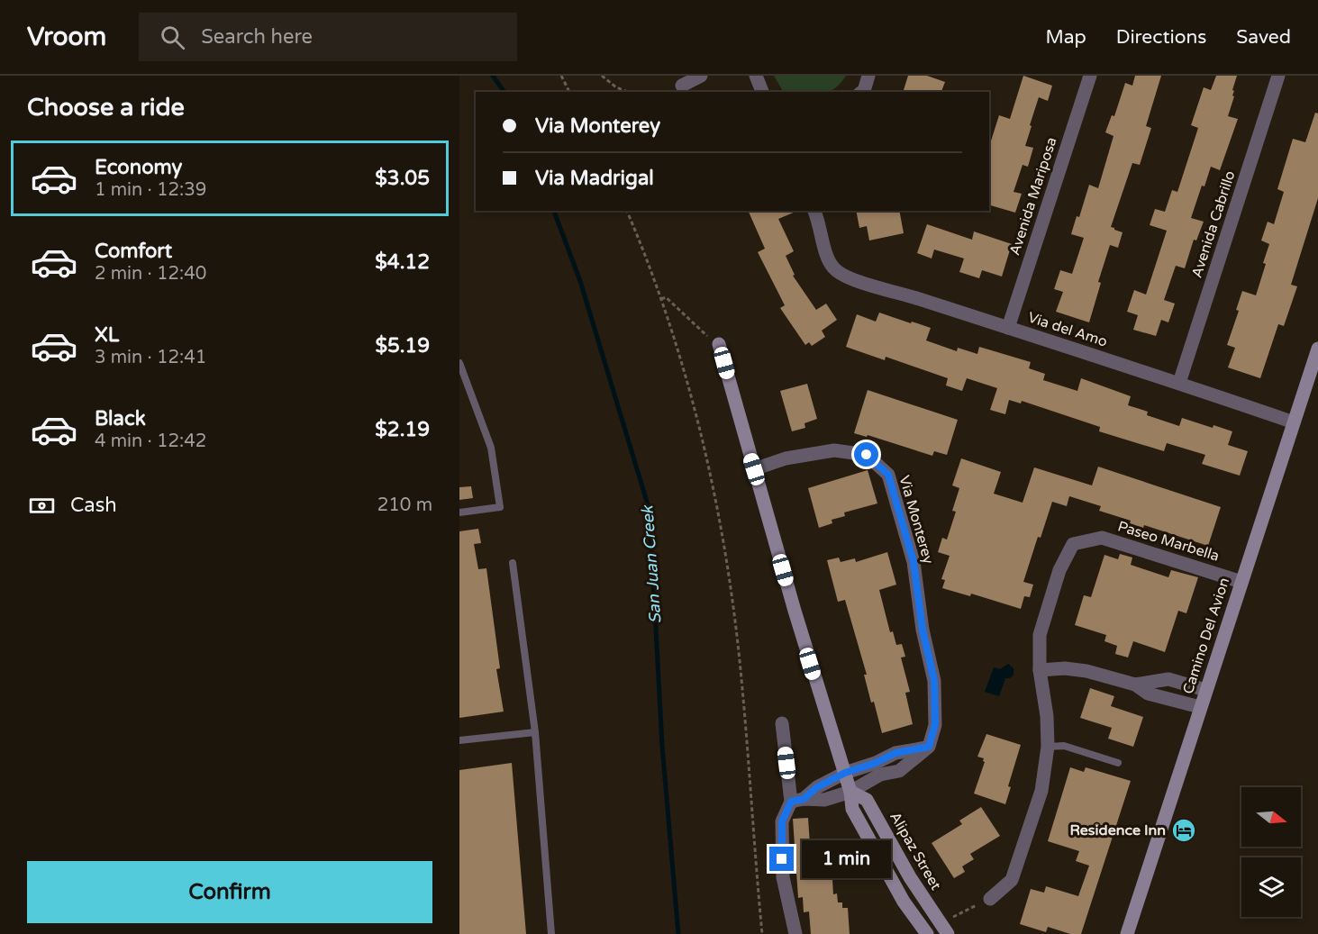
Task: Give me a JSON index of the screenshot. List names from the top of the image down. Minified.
{"streets":{"street":["Avenida Mariposa","Avenida Cabrillo","Via del Amo","Via Monterey","Paseo Marbella","Camino Del Avion","Alipaz Street"]},"crossings":[["Avenida Mariposa","Via del Amo"],["Avenida Cabrillo","Via del Amo"],["Via del Amo","Camino Del Avion"],["Paseo Marbella","Camino Del Avion"]],"water":["San Juan Creek"],"places":{"hotel":["Residence Inn"]},"north":"right","page":{"header":"Vroom","search":"Search here","nav":["Map","Directions","Saved"],"heading":"Choose a ride","banner":["Via Monterey","Via Madrigal"],"list":[{"name":"Economy","note":"1 min · 12:39","value":"$3.05"},{"name":"Comfort","note":"2 min · 12:40","value":"$4.12"},{"name":"XL","note":"3 min · 12:41","value":"$5.19"},{"name":"Black","note":"4 min · 12:42","value":"$2.19"}],"pay":["Cash","210 m"],"bubble":"1 min","buttons":"Confirm"}}
